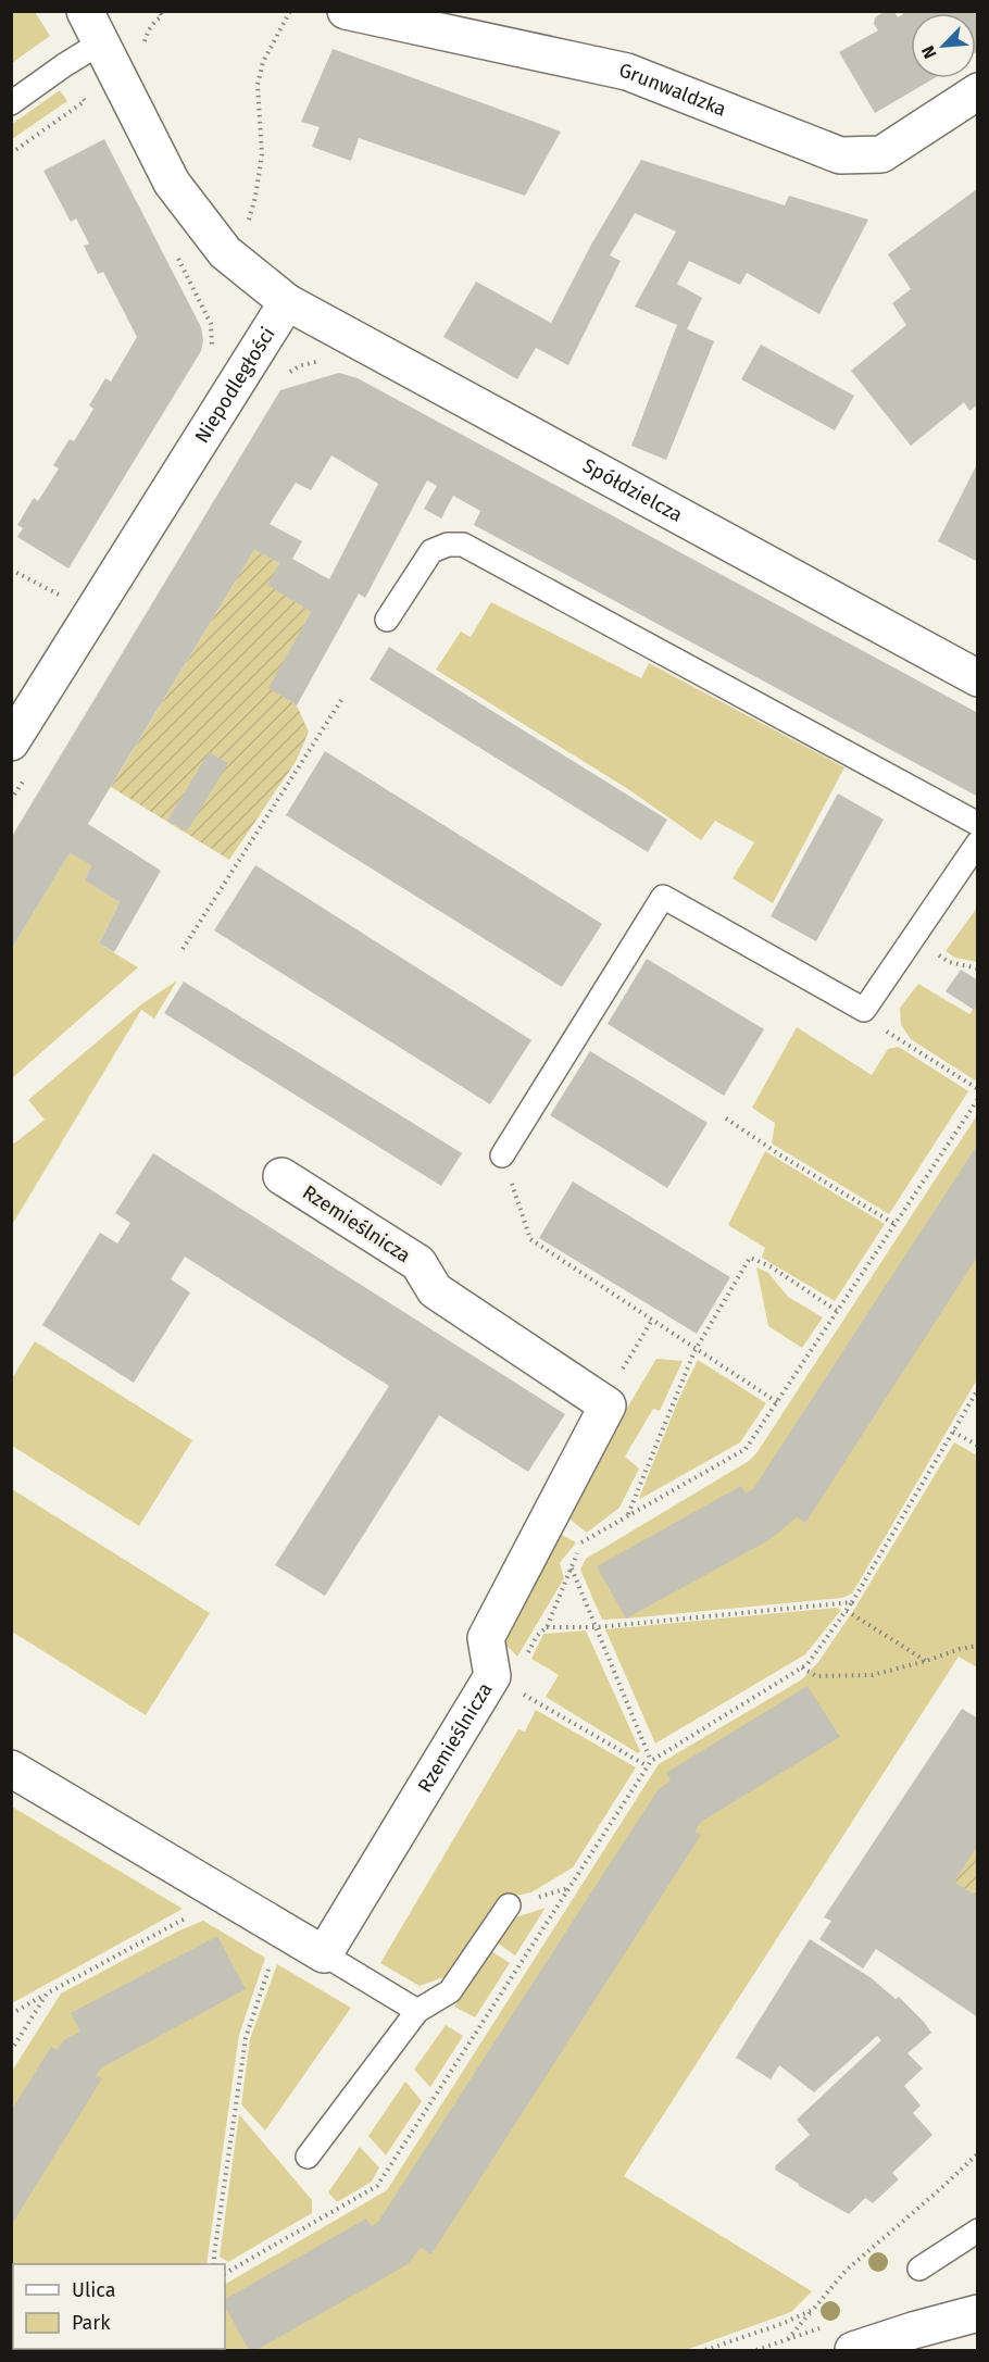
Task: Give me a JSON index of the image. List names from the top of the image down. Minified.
{"streets":{"street":["Grunwaldzka","Niepodległości","Spółdzielcza","Rzemieślnicza"]},"crossings":[["Niepodległości","Spółdzielcza"]],"legend":["Ulica","Park"],"north":"bottom left"}
